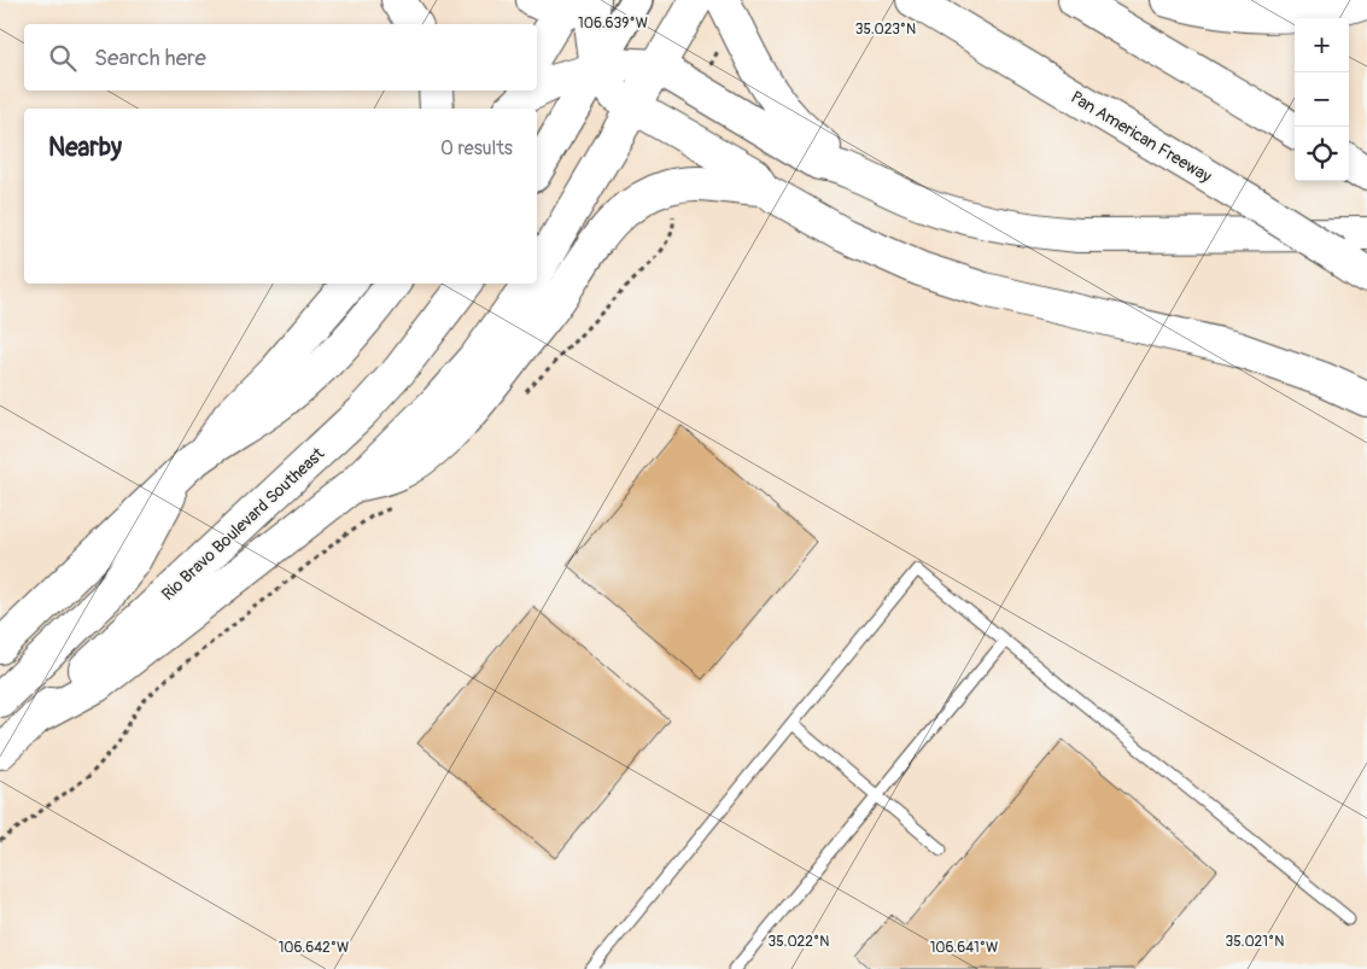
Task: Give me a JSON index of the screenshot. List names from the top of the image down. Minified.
{"streets":{"main road":["Pan American Freeway","Rio Bravo Boulevard Southeast"]},"page":{"map_buttons":["+","−"],"search":"Search here","heading":["Nearby","0 results"]},"coordinates":["106.639°W","35.023°N","35.022°N","35.021°N","106.642°W","106.641°W"]}
